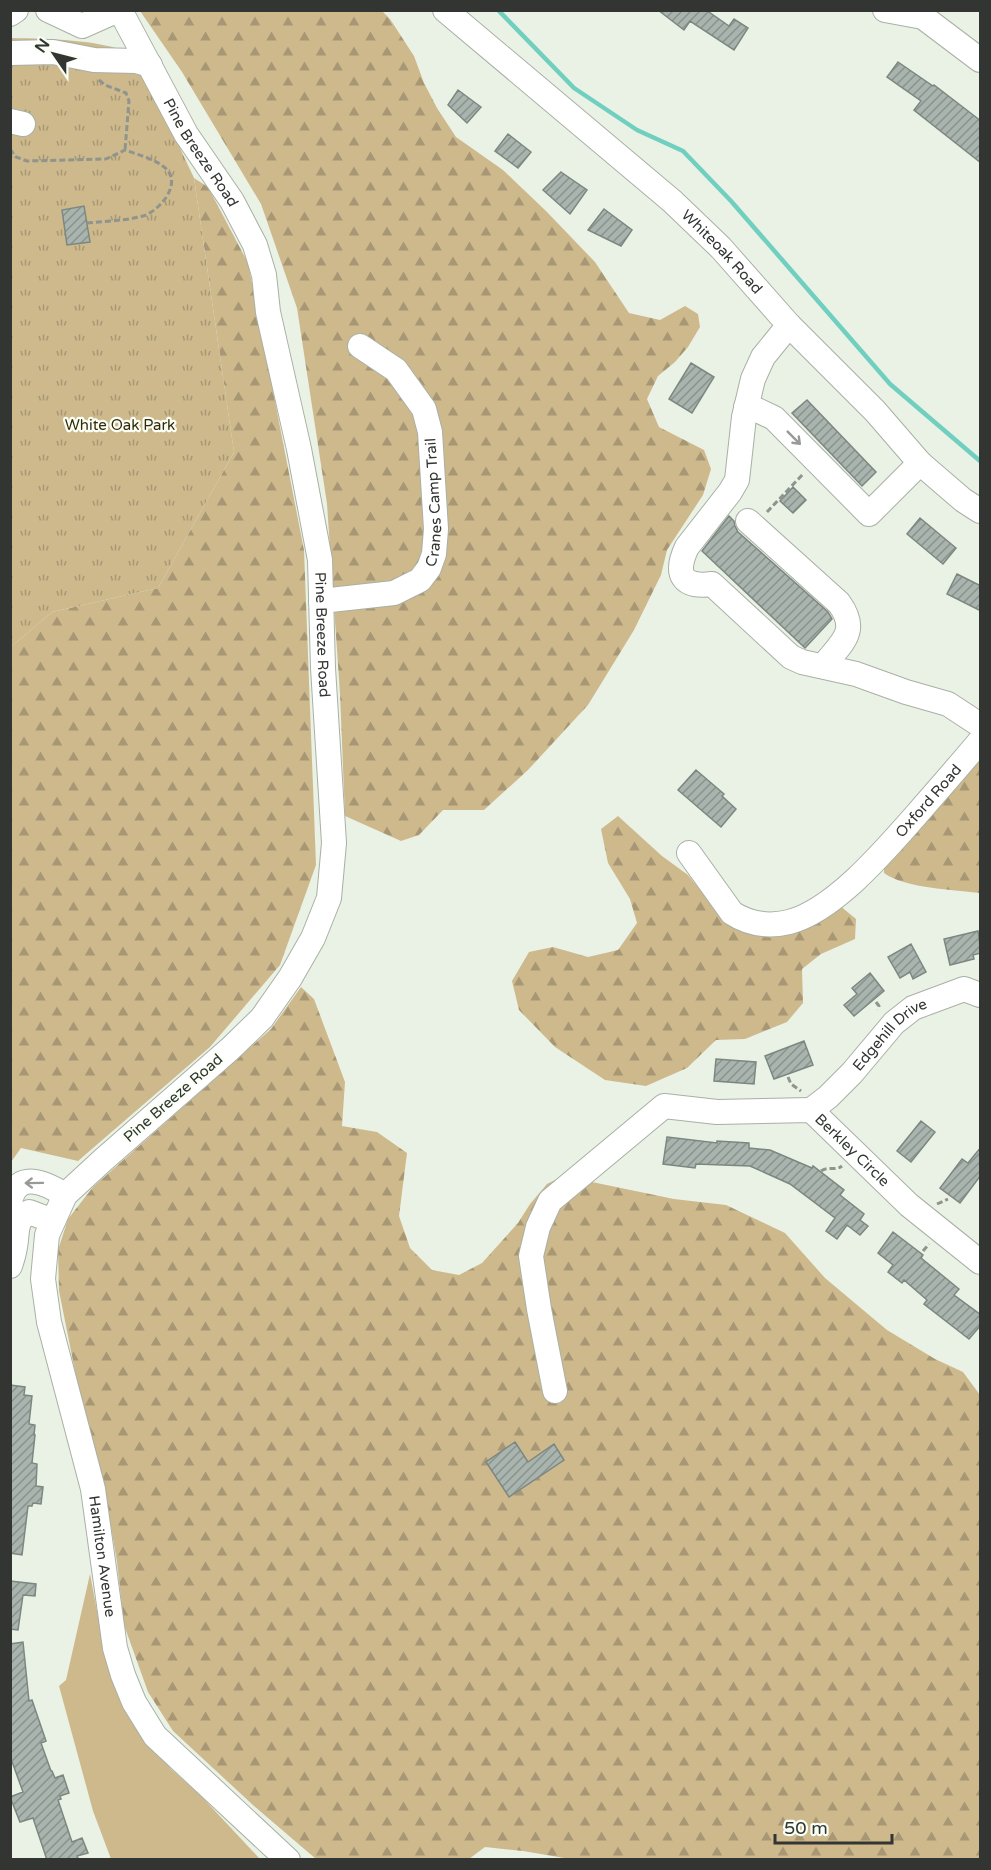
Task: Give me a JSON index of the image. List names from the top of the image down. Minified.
{"streets":{"street":["Pine Breeze Road","Whiteoak Road","Cranes Camp Trail","Oxford Road","Edgehill Drive","Berkley Circle","Hamilton Avenue"]},"crossings":[["Pine Breeze Road","Cranes Camp Trail"],["Pine Breeze Road","Hamilton Avenue"],["Edgehill Drive","Berkley Circle"]],"parks":["White Oak Park"],"scale_bar":"50 m","north":"top left"}
